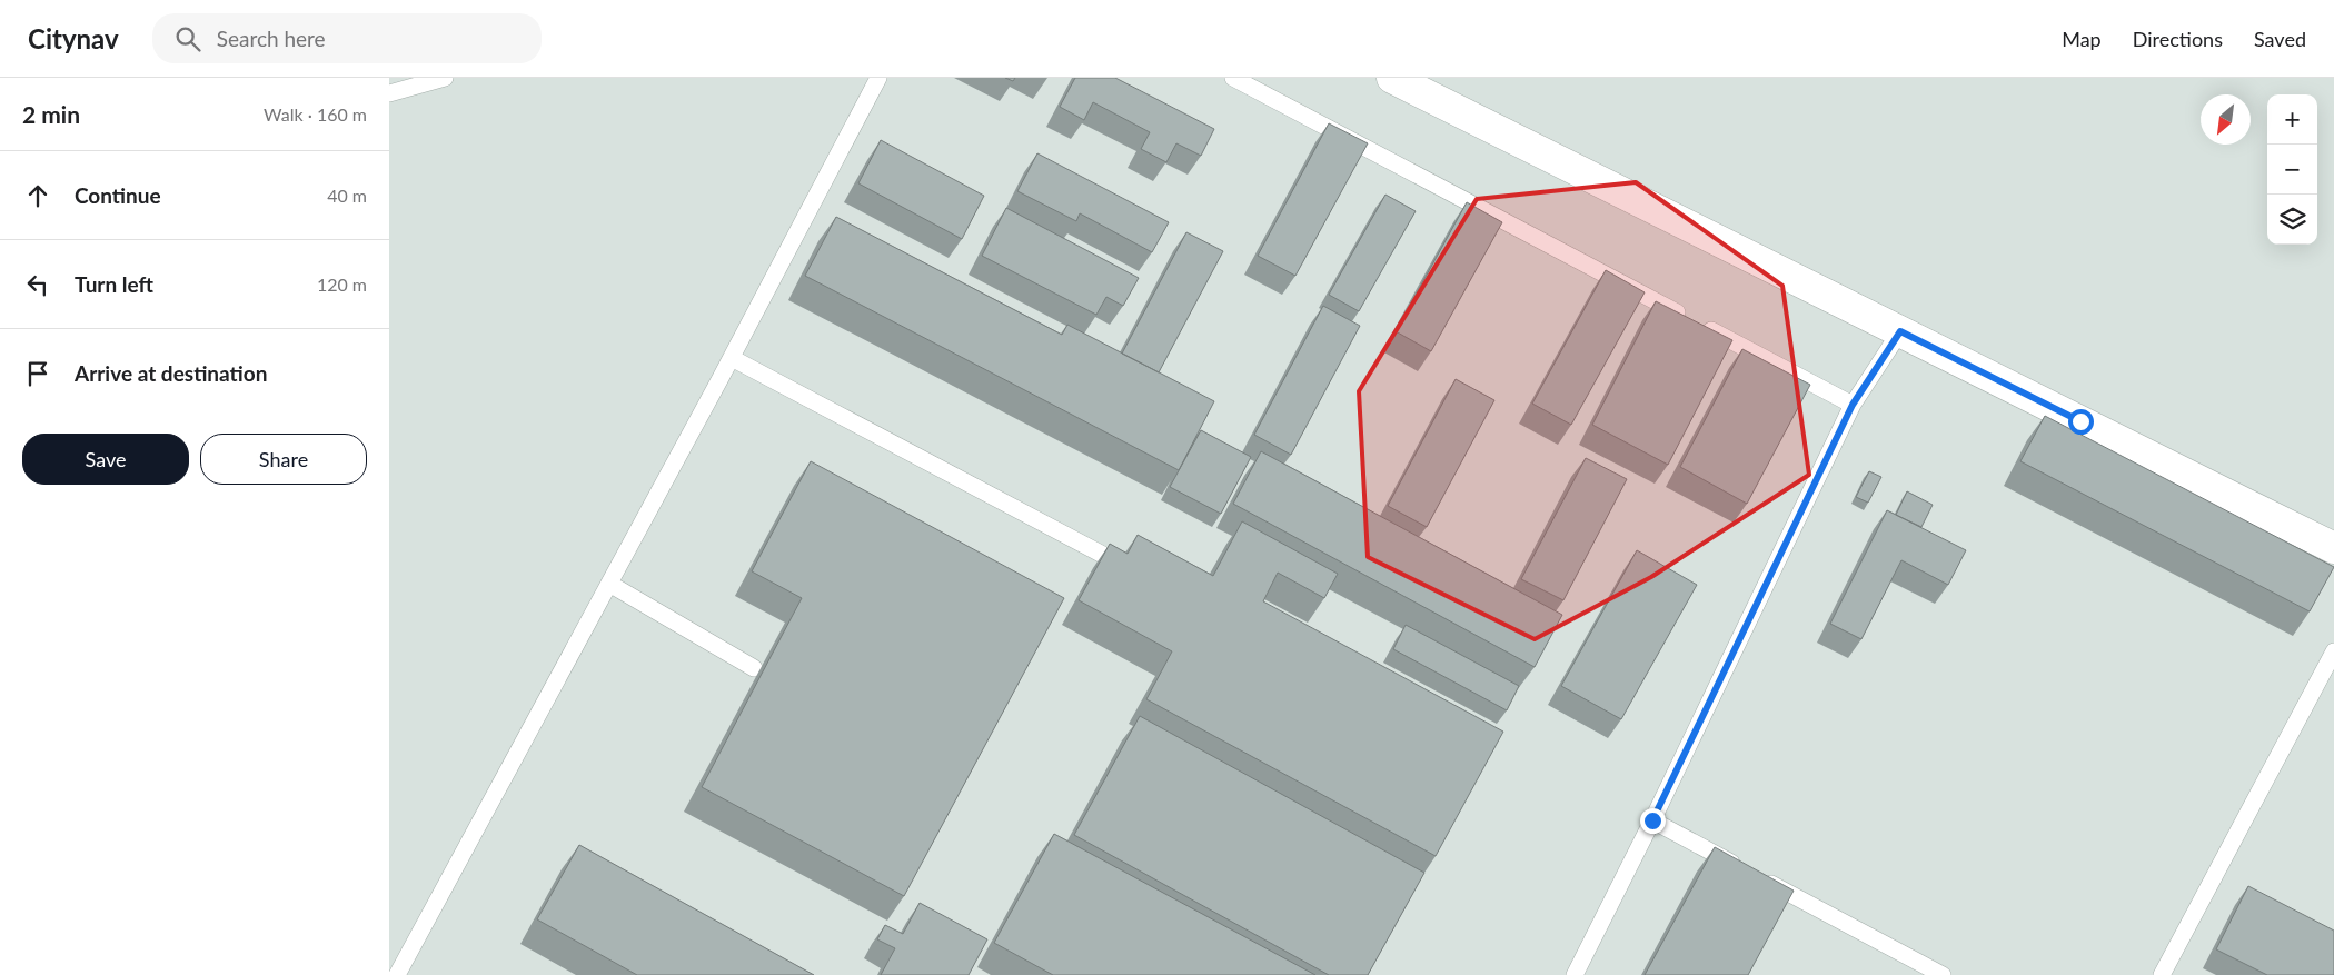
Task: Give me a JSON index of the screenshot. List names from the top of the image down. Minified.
{"north":"bottom left","page":{"header":"Citynav","search":"Search here","nav":["Map","Directions","Saved"],"heading":["2 min","Walk · 160 m"],"map_buttons":["+","−"],"list":[["Continue","40 m"],["Turn left","120 m"],"Arrive at destination"],"buttons":["Save","Share"]}}
